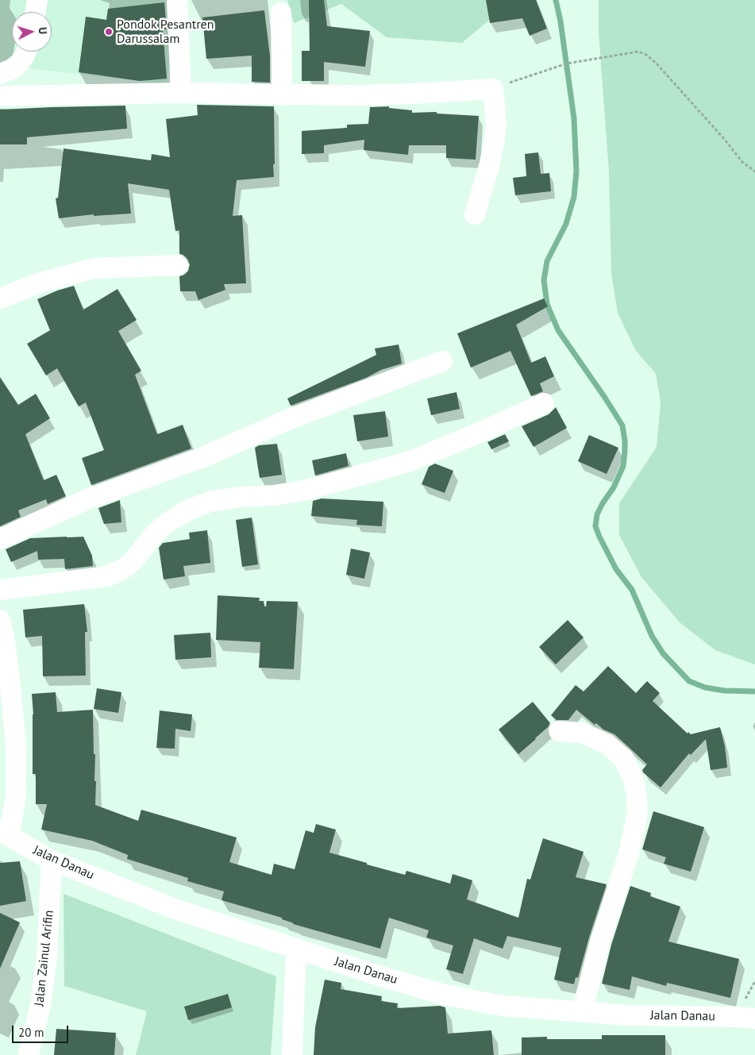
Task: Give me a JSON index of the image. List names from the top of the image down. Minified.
{"streets":{"street":["Jalan Danau","Jalan Zainul Arifin"]},"crossings":[["Jalan Danau","Jalan Zainul Arifin"]],"places":["Pondok Pesantren Darussalam"],"scale_bar":"20 m","north":"right"}
